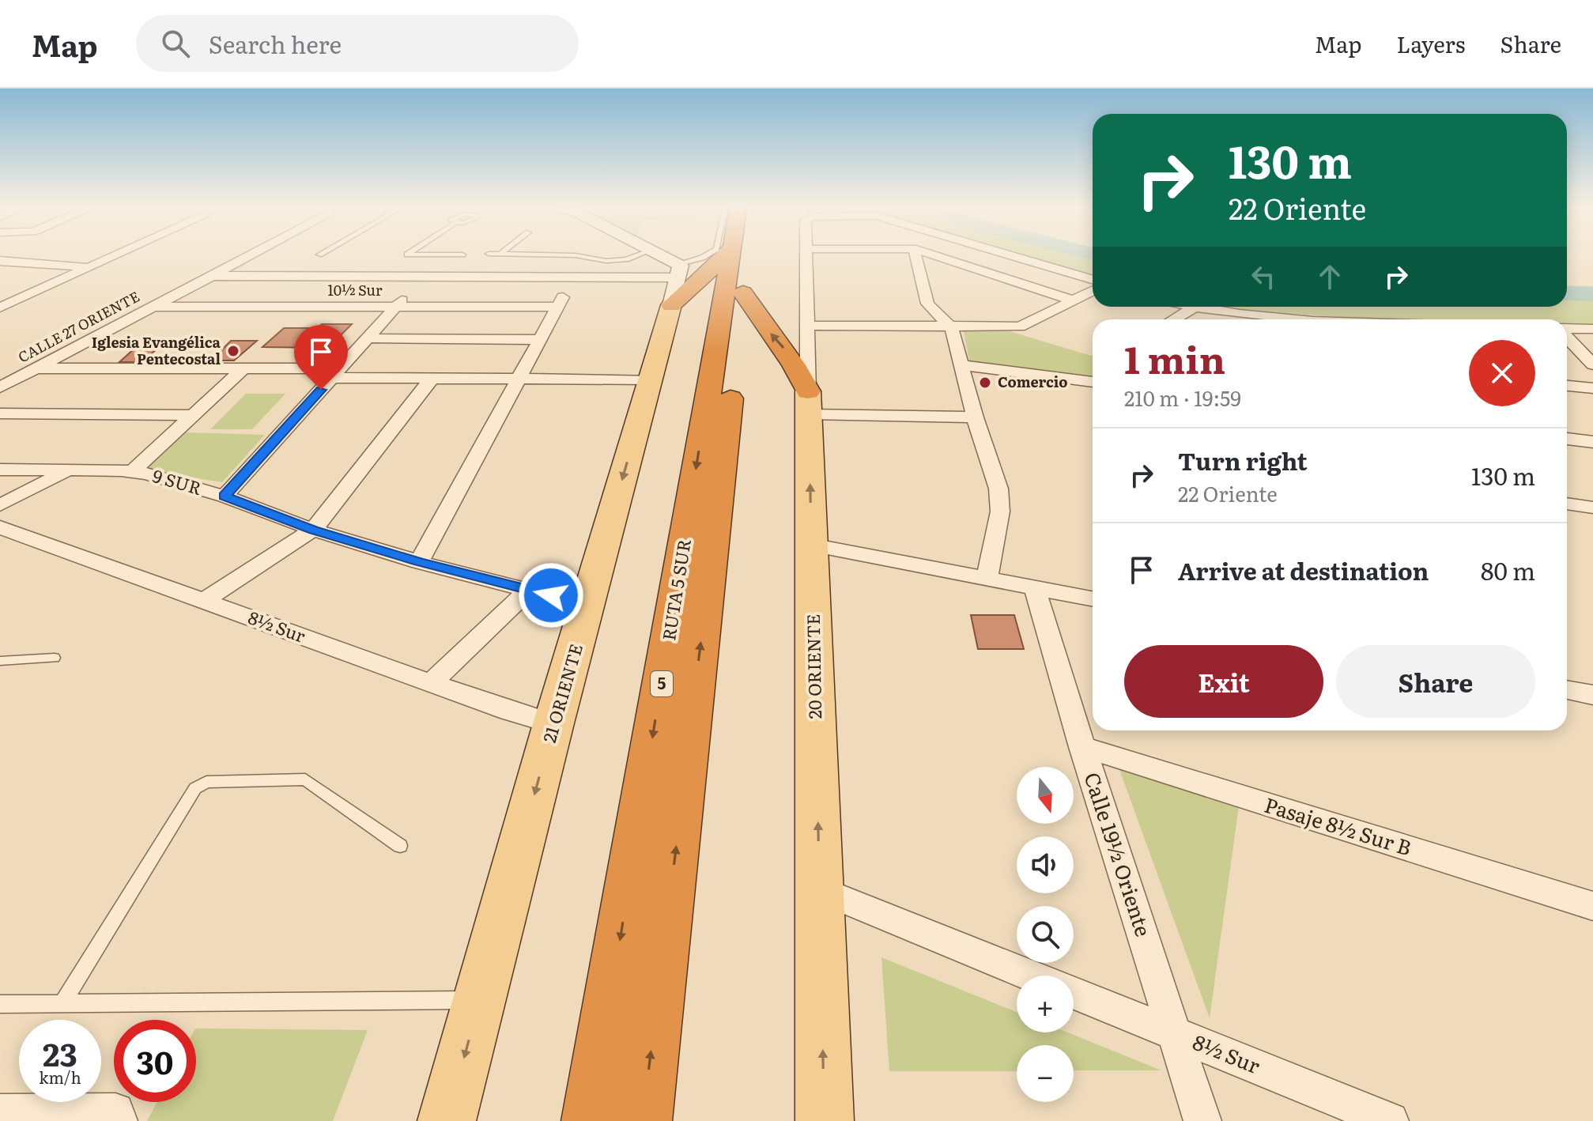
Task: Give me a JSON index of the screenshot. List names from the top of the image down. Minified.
{"streets":{"highway":["RUTA 5 SUR","5"],"main road":["20 ORIENTE","21 ORIENTE"],"street":["10½ Sur","CALLE 27 ORIENTE","9 SUR","8½ Sur","Pasaje 8½ Sur B","Calle 19½ Oriente"]},"crossings":[["10½ Sur","CALLE 27 ORIENTE"],["9 SUR","21 ORIENTE"],["8½ Sur","20 ORIENTE"],["8½ Sur","21 ORIENTE"],["8½ Sur","Calle 19½ Oriente"],["Pasaje 8½ Sur B","Calle 19½ Oriente"]],"one_way":["20 ORIENTE","21 ORIENTE"],"places":["Iglesia Evangélica Pentecostal","Comercio"],"north":"bottom","page":{"header":"Map","search":"Search here","nav":["Map","Layers","Share"],"turn":["130 m","22 Oriente"],"heading":["1 min","210 m · 19:59"],"list":[{"name":"Turn right","note":"22 Oriente","value":"130 m"},{"name":"Arrive at destination","value":"80 m"}],"buttons":["Exit","Share"],"map_buttons":["+","−"],"speed":"23 km/h","limit":"30"}}
